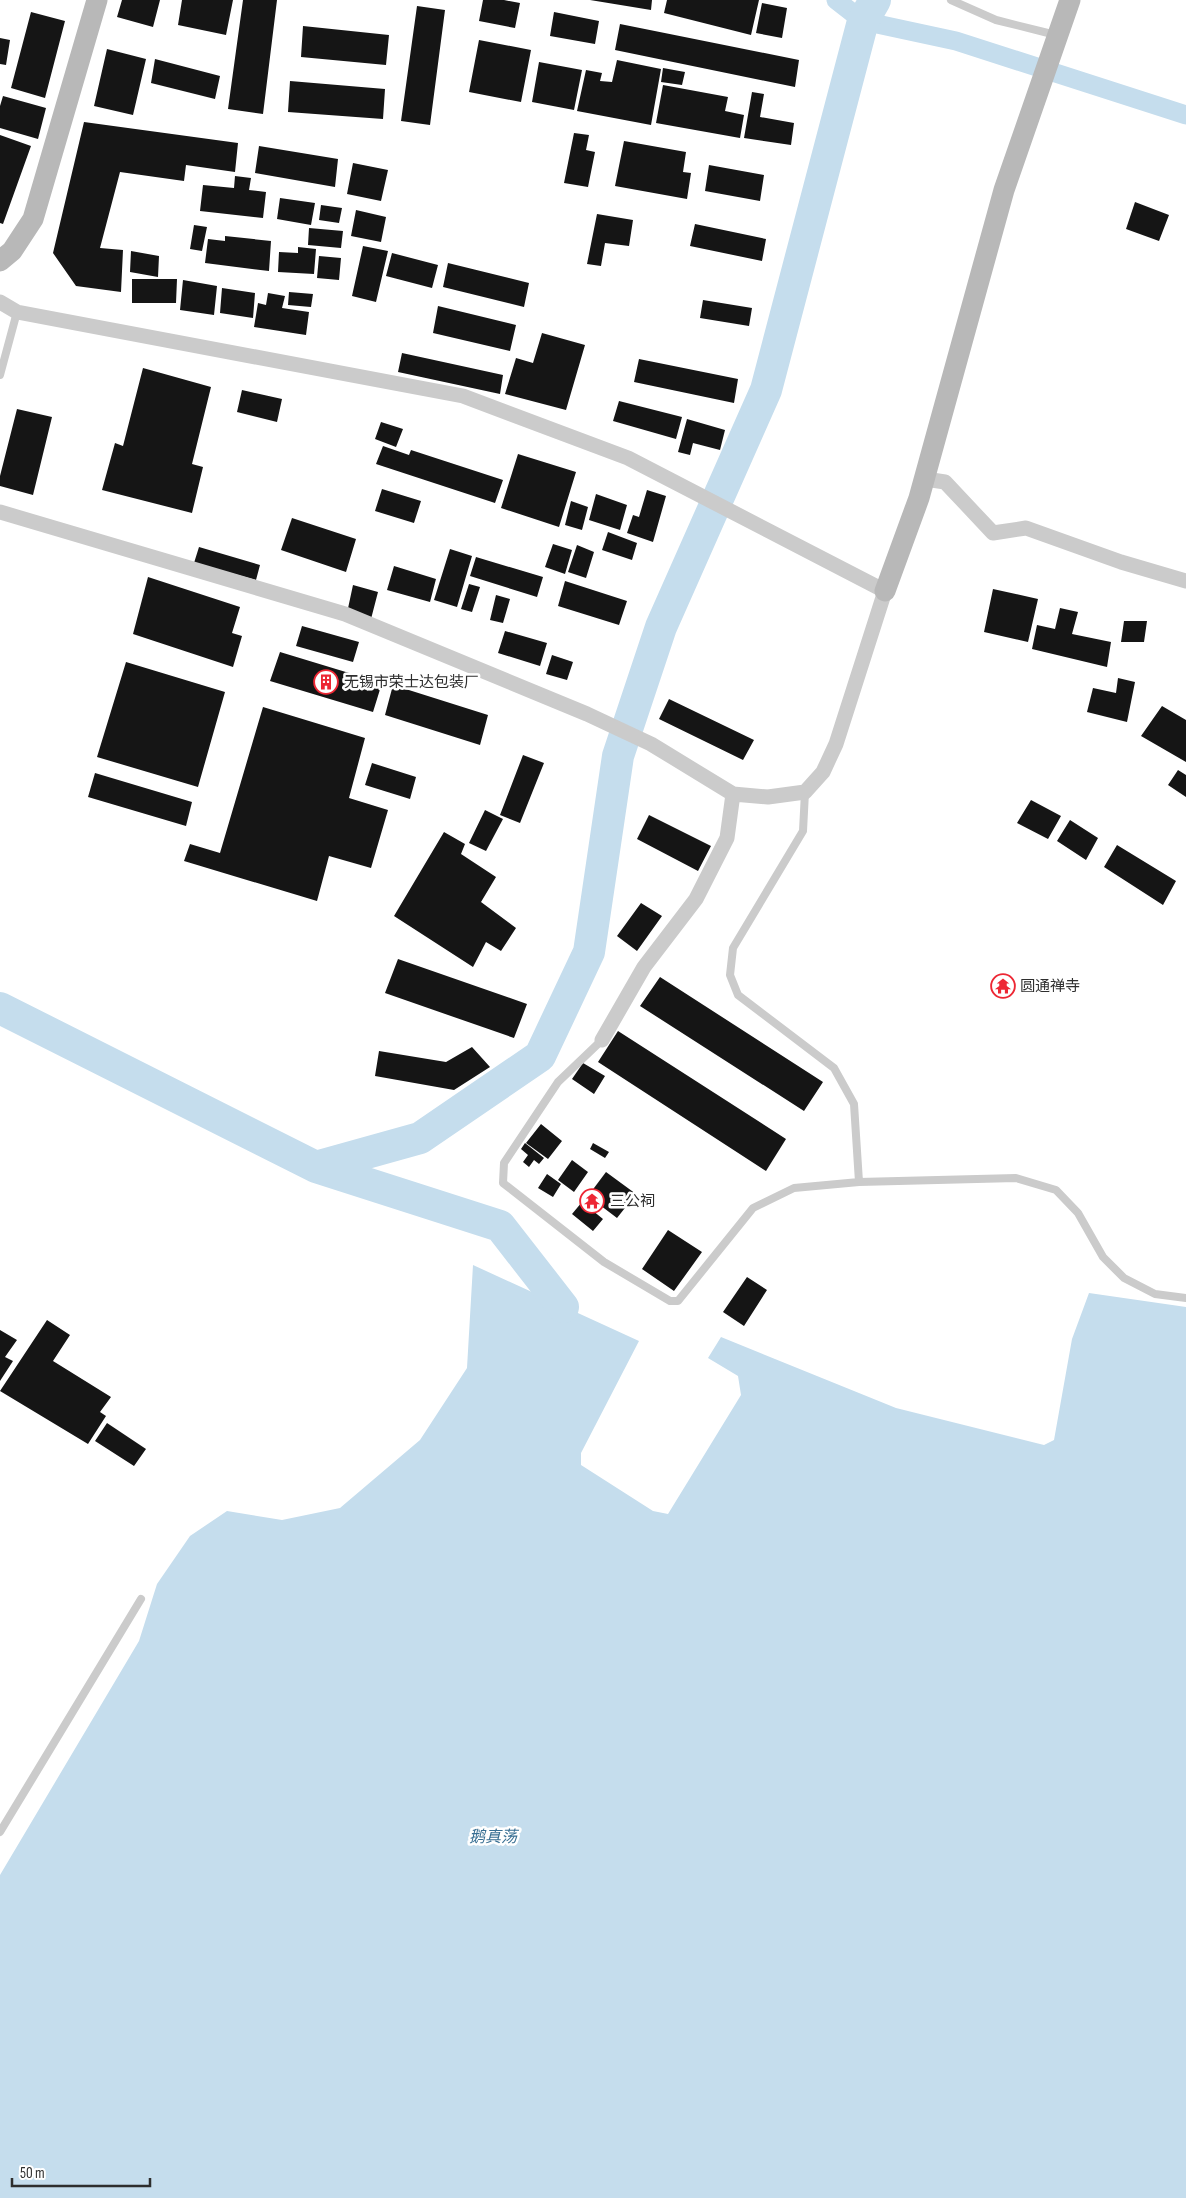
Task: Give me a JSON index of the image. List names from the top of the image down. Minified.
{"water":["鹅真荡"],"places":{"building":["无锡市荣士达包装厂"],"temple":["圆通禅寺","三公祠"]},"scale_bar":"50 m"}
